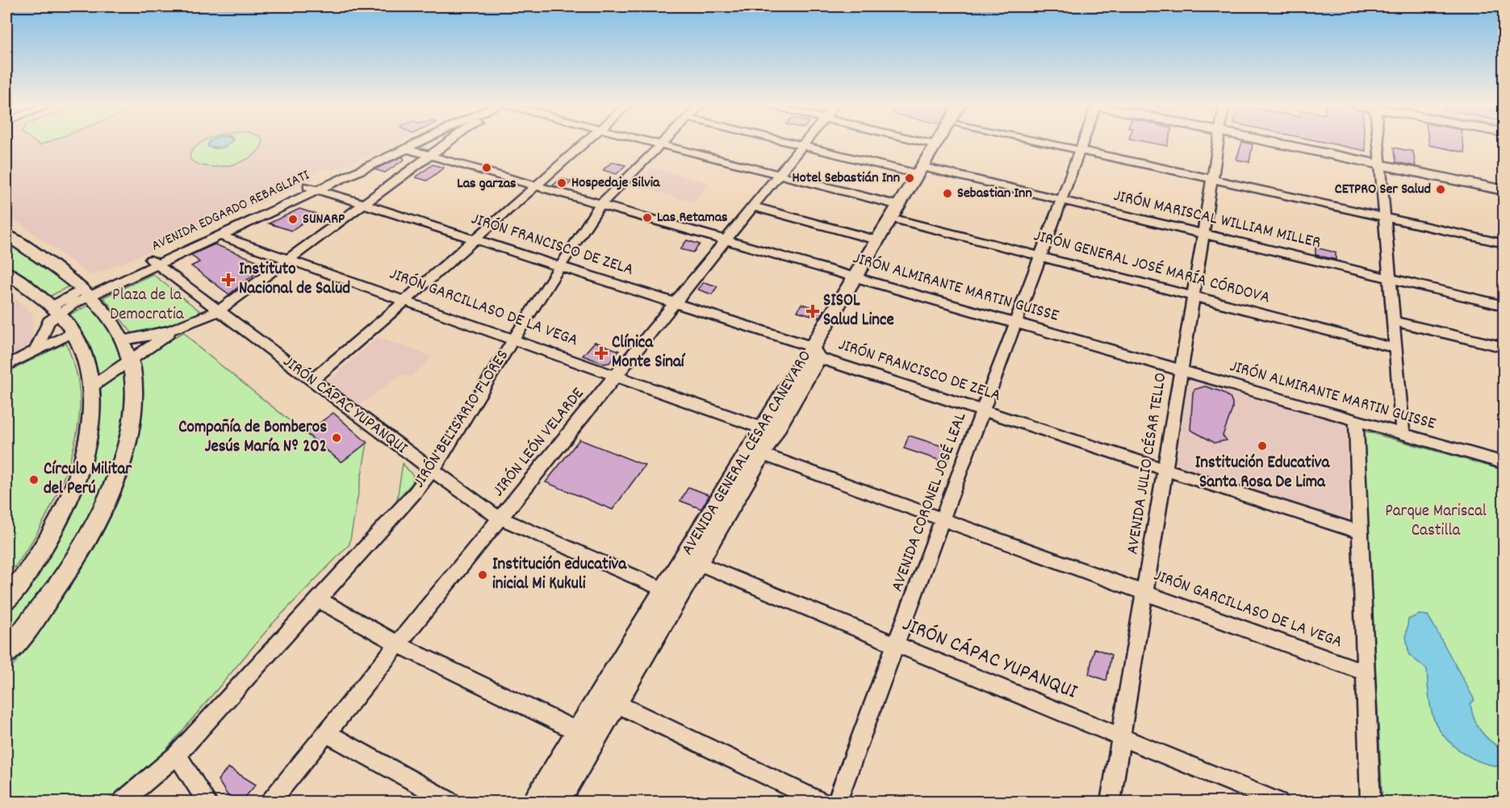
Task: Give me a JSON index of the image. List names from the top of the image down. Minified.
{"streets":{"main road":["AVENIDA GENERAL CÉSAR CANEVARO"],"street":["AVENIDA EDGARDO REBAGLIATI","JIRÓN MARISCAL WILLIAM MILLER","JIRÓN FRANCISCO DE ZELA","JIRÓN GENERAL JOSÉ MARÍA CÓRDOVA","JIRÓN ALMIRANTE MARTIN GUISSE","JIRÓN GARCILLASO DE LA VEGA","JIRÓN CÁPAC YUPANQUI","JIRÓN BELISARIO FLORES","JIRÓN LEÓN VELARDE","AVENIDA JULIO CÉSAR TELLO","AVENIDA CORONEL JOSÉ LEAL"]},"crossings":[["AVENIDA EDGARDO REBAGLIATI","JIRÓN FRANCISCO DE ZELA"],["AVENIDA EDGARDO REBAGLIATI","JIRÓN ALMIRANTE MARTIN GUISSE"],["AVENIDA EDGARDO REBAGLIATI","JIRÓN GARCILLASO DE LA VEGA"],["AVENIDA EDGARDO REBAGLIATI","JIRÓN CÁPAC YUPANQUI"],["JIRÓN MARISCAL WILLIAM MILLER","JIRÓN LEÓN VELARDE"],["JIRÓN MARISCAL WILLIAM MILLER","AVENIDA GENERAL CÉSAR CANEVARO"],["JIRÓN MARISCAL WILLIAM MILLER","AVENIDA JULIO CÉSAR TELLO"],["JIRÓN MARISCAL WILLIAM MILLER","AVENIDA CORONEL JOSÉ LEAL"],["JIRÓN FRANCISCO DE ZELA","JIRÓN BELISARIO FLORES"],["JIRÓN FRANCISCO DE ZELA","JIRÓN LEÓN VELARDE"],["JIRÓN FRANCISCO DE ZELA","AVENIDA GENERAL CÉSAR CANEVARO"],["JIRÓN FRANCISCO DE ZELA","AVENIDA JULIO CÉSAR TELLO"],["JIRÓN FRANCISCO DE ZELA","AVENIDA CORONEL JOSÉ LEAL"],["JIRÓN GENERAL JOSÉ MARÍA CÓRDOVA","JIRÓN BELISARIO FLORES"],["JIRÓN GENERAL JOSÉ MARÍA CÓRDOVA","JIRÓN LEÓN VELARDE"],["JIRÓN GENERAL JOSÉ MARÍA CÓRDOVA","AVENIDA GENERAL CÉSAR CANEVARO"],["JIRÓN GENERAL JOSÉ MARÍA CÓRDOVA","AVENIDA JULIO CÉSAR TELLO"],["JIRÓN GENERAL JOSÉ MARÍA CÓRDOVA","AVENIDA CORONEL JOSÉ LEAL"],["JIRÓN ALMIRANTE MARTIN GUISSE","JIRÓN BELISARIO FLORES"],["JIRÓN ALMIRANTE MARTIN GUISSE","JIRÓN LEÓN VELARDE"],["JIRÓN ALMIRANTE MARTIN GUISSE","AVENIDA GENERAL CÉSAR CANEVARO"],["JIRÓN ALMIRANTE MARTIN GUISSE","AVENIDA JULIO CÉSAR TELLO"],["JIRÓN ALMIRANTE MARTIN GUISSE","AVENIDA CORONEL JOSÉ LEAL"],["JIRÓN GARCILLASO DE LA VEGA","JIRÓN BELISARIO FLORES"],["JIRÓN GARCILLASO DE LA VEGA","JIRÓN LEÓN VELARDE"],["JIRÓN GARCILLASO DE LA VEGA","AVENIDA GENERAL CÉSAR CANEVARO"],["JIRÓN GARCILLASO DE LA VEGA","AVENIDA JULIO CÉSAR TELLO"],["JIRÓN GARCILLASO DE LA VEGA","AVENIDA CORONEL JOSÉ LEAL"],["JIRÓN CÁPAC YUPANQUI","JIRÓN BELISARIO FLORES"],["JIRÓN CÁPAC YUPANQUI","JIRÓN LEÓN VELARDE"],["JIRÓN CÁPAC YUPANQUI","AVENIDA GENERAL CÉSAR CANEVARO"],["JIRÓN CÁPAC YUPANQUI","AVENIDA JULIO CÉSAR TELLO"],["JIRÓN CÁPAC YUPANQUI","AVENIDA CORONEL JOSÉ LEAL"]],"parks":["Plaza de la Democratia","Parque Mariscal Castilla"],"places":{"other":["Las garzas","Hotel Sebastián Inn","Hospedaje Silvia","CETPRO Ser Salud","Sebastian Inn","Las Retamas","SUNARP","Compañía de Bomberos Jesús María Nº 202","Institución Educativa Santa Rosa De Lima","Círculo Militar del Perú","Institución educativa inicial Mi Kukuli"],"health":["Instituto Nacional de Salud","SISOL Salud Lince","Clínica Monte Sinaí"]}}
